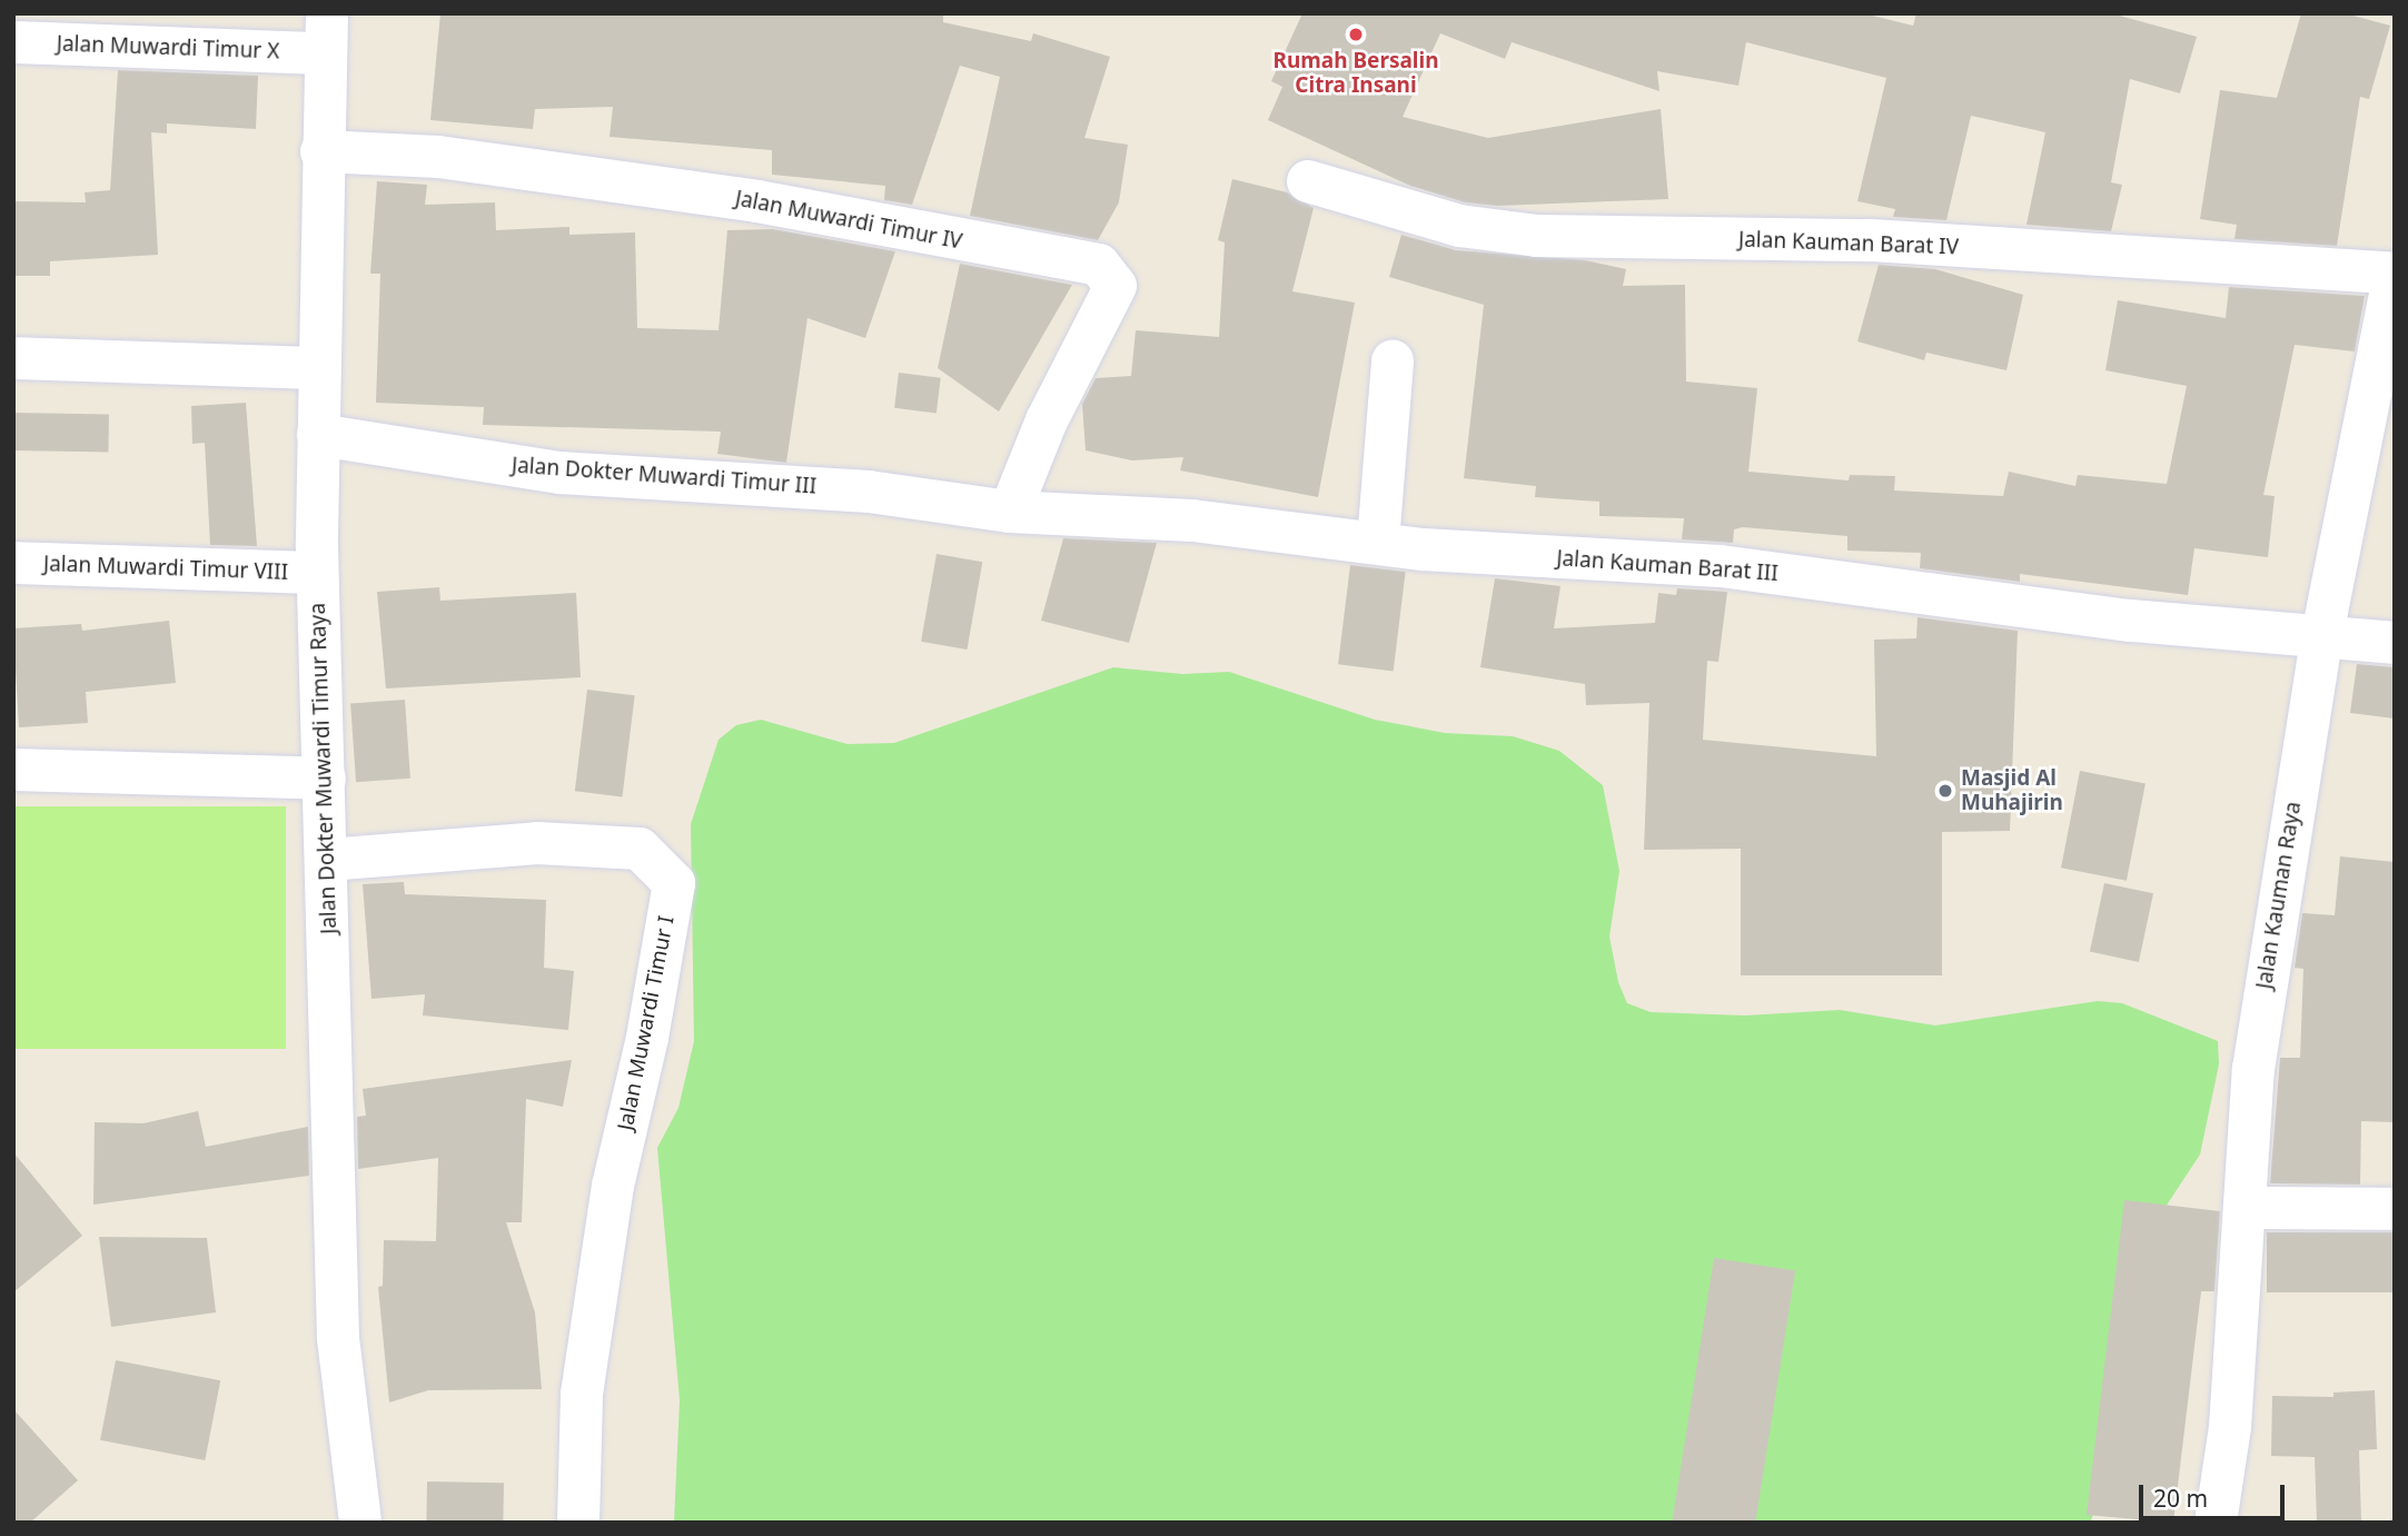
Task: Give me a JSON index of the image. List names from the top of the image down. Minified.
{"streets":{"street":["Jalan Muwardi Timur X","Jalan Muwardi Timur IV","Jalan Kauman Barat IV","Jalan Dokter Muwardi Timur III","Jalan Kauman Barat III","Jalan Muwardi Timur VIII","Jalan Dokter Muwardi Timur Raya","Jalan Kauman Raya","Jalan Muwardi Timur I"]},"crossings":[["Jalan Muwardi Timur X","Jalan Dokter Muwardi Timur Raya"],["Jalan Muwardi Timur IV","Jalan Dokter Muwardi Timur III"],["Jalan Muwardi Timur IV","Jalan Kauman Barat III"],["Jalan Muwardi Timur IV","Jalan Dokter Muwardi Timur Raya"],["Jalan Kauman Barat IV","Jalan Kauman Raya"],["Jalan Dokter Muwardi Timur III","Jalan Kauman Barat III"],["Jalan Dokter Muwardi Timur III","Jalan Dokter Muwardi Timur Raya"],["Jalan Kauman Barat III","Jalan Kauman Raya"],["Jalan Muwardi Timur VIII","Jalan Dokter Muwardi Timur Raya"],["Jalan Dokter Muwardi Timur Raya","Jalan Muwardi Timur I"]],"places":["Rumah Bersalin Citra Insani","Masjid Al Muhajirin"],"scale_bar":"20 m"}
